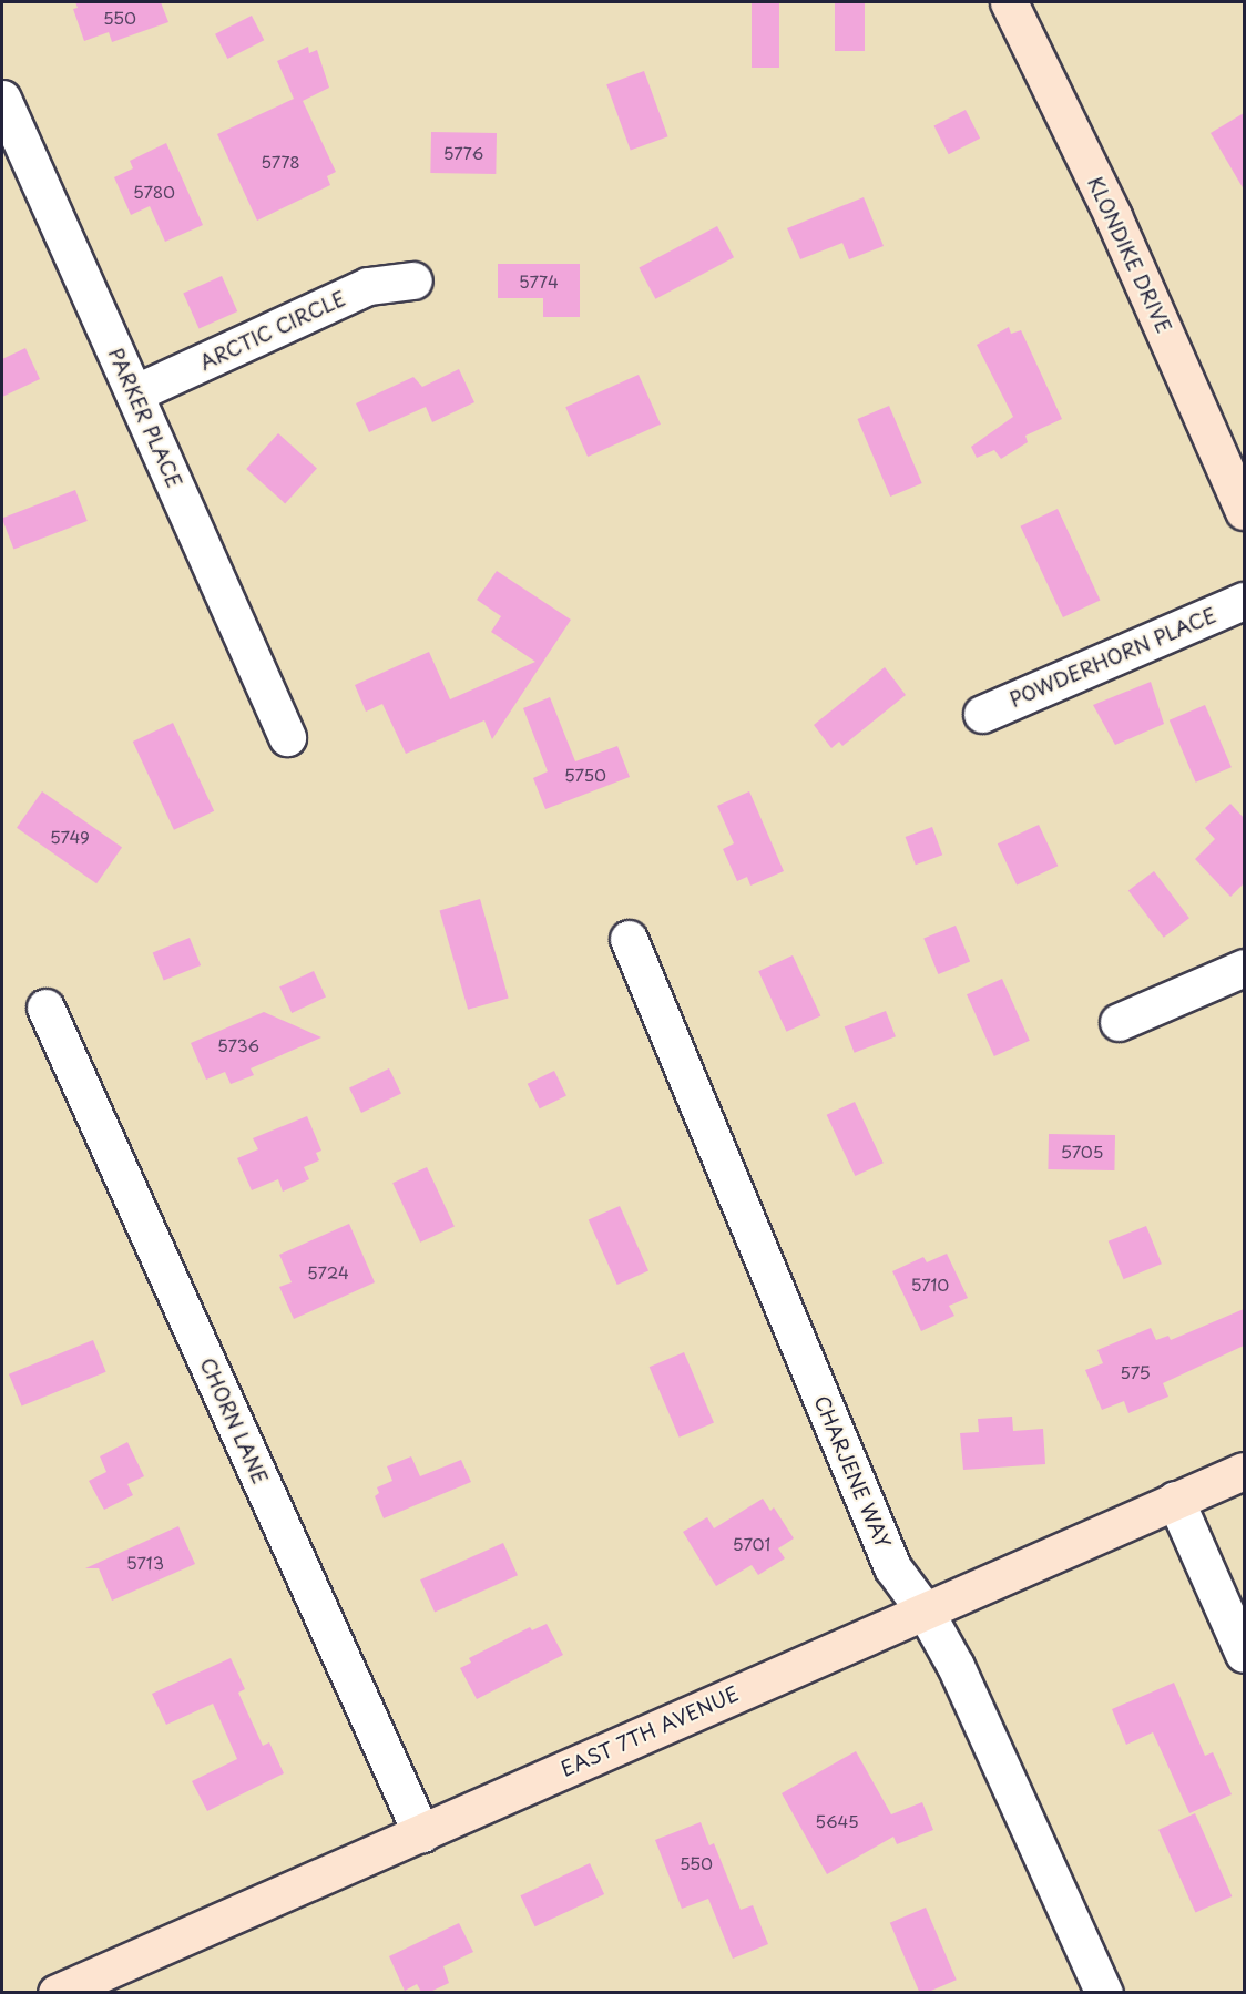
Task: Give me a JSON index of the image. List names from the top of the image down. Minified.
{"streets":{"main road":["KLONDIKE DRIVE","EAST 7TH AVENUE"],"street":["ARCTIC CIRCLE","PARKER PLACE","POWDERHORN PLACE","CHORN LANE","CHARJENE WAY"]},"crossings":[["ARCTIC CIRCLE","PARKER PLACE"],["CHORN LANE","EAST 7TH AVENUE"],["CHARJENE WAY","EAST 7TH AVENUE"]],"house_numbers":["550","5776","5778","5780","5774","5750","5749","5736","5705","5724","5710","575","5701","5713","5645","550"]}
